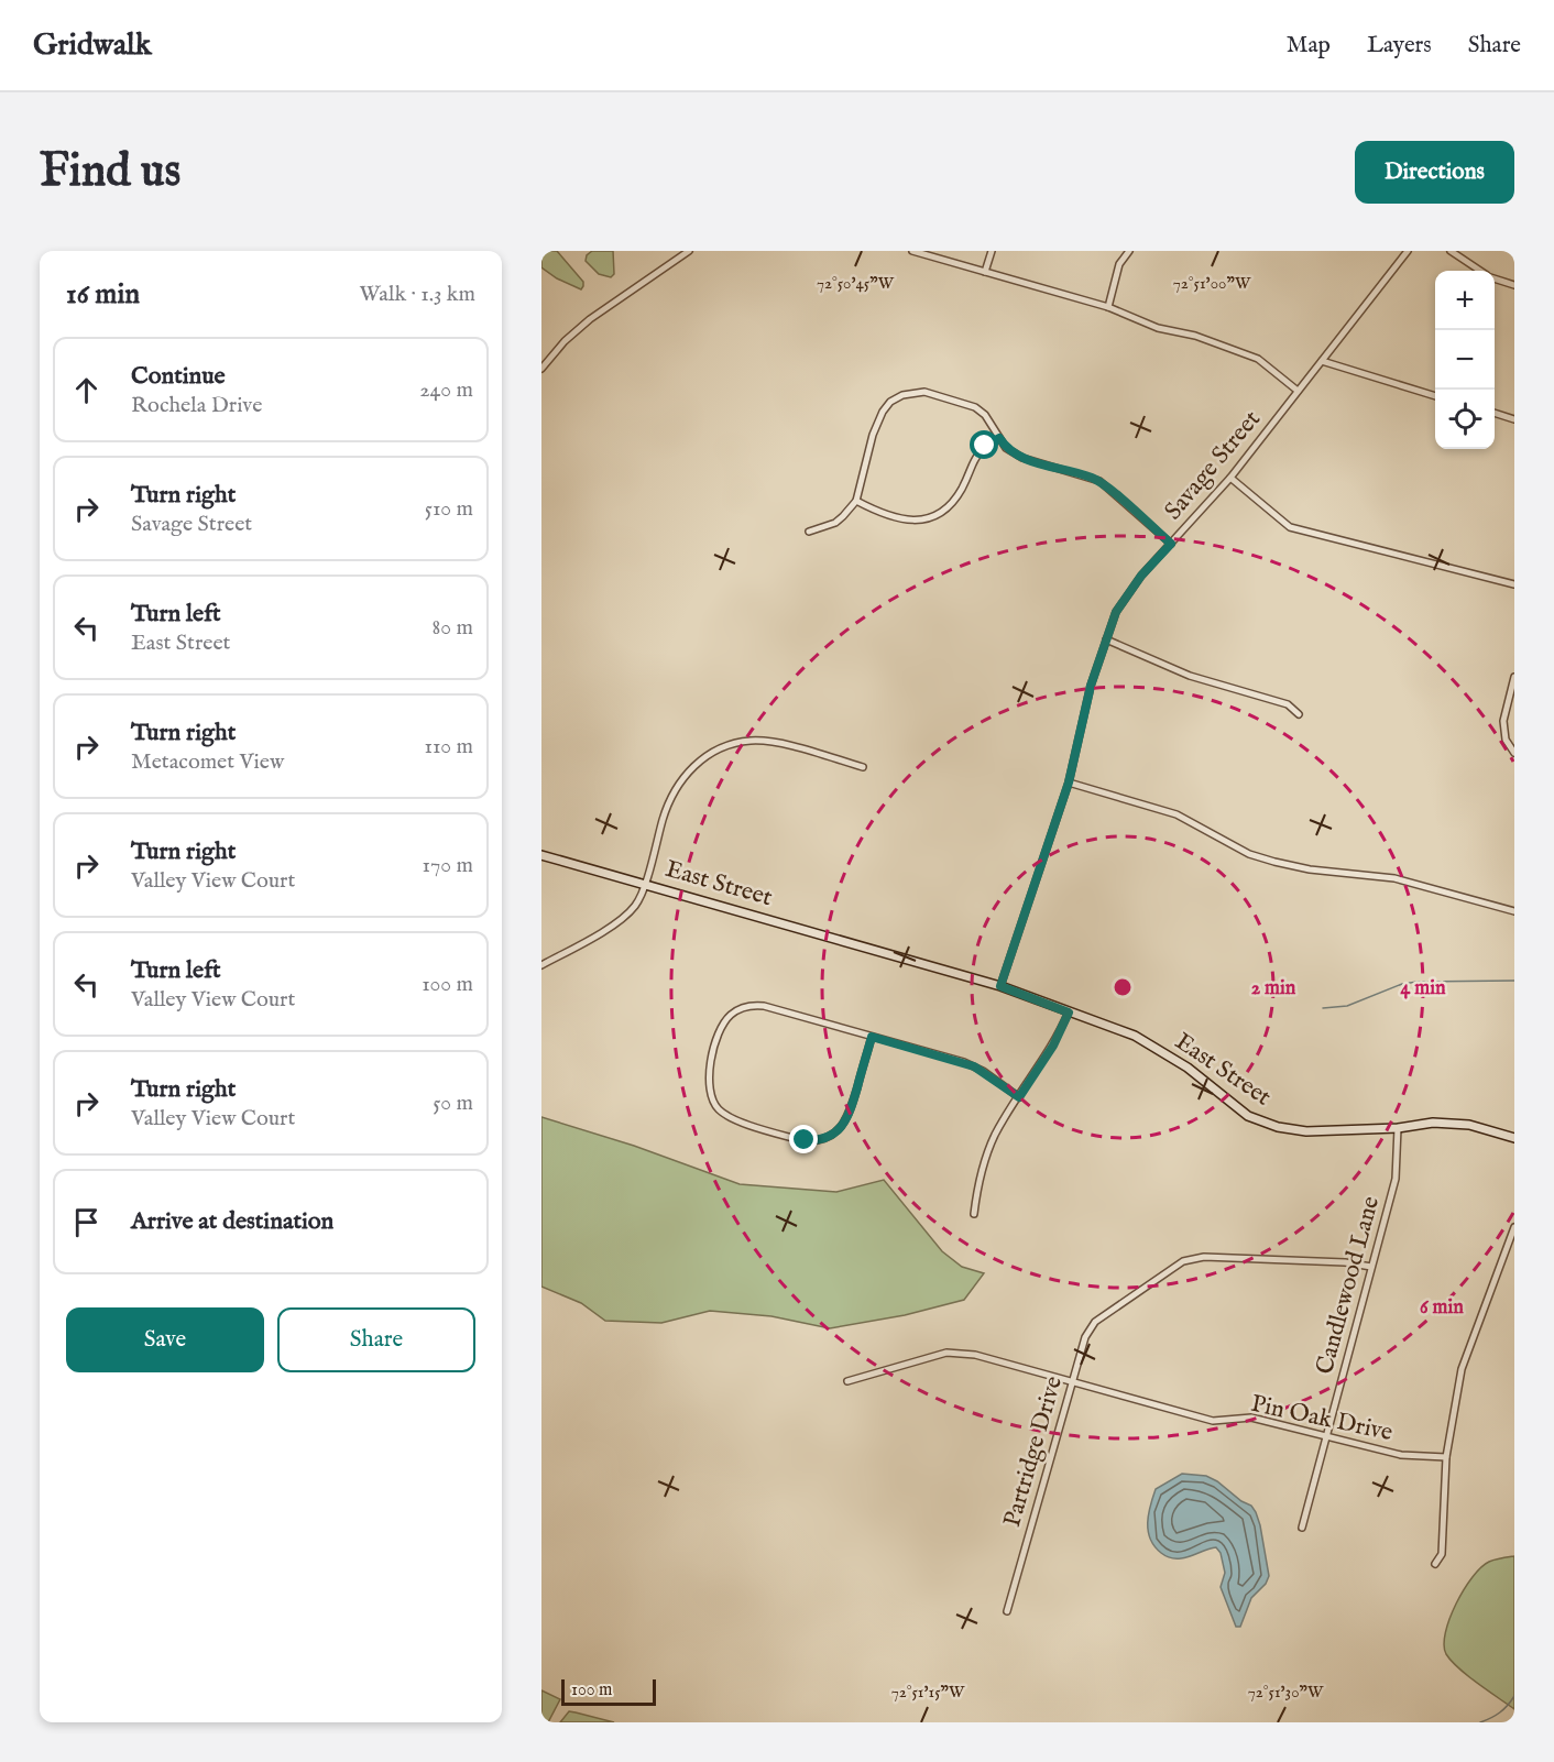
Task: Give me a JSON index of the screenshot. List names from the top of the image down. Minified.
{"streets":{"street":["Savage Street","East Street","Candlewood Lane","Pin Oak Drive","Partridge Drive"]},"crossings":[["Savage Street","East Street"],["East Street","Candlewood Lane"],["Candlewood Lane","Pin Oak Drive"],["Candlewood Lane","Partridge Drive"],["Pin Oak Drive","Partridge Drive"]],"scale_bar":"100 m","page":{"header":"Gridwalk","nav":["Map","Layers","Share"],"buttons":["Directions",["Save","Share"]],"title":"Find us","heading":["16 min","Walk · 1.3 km"],"map_buttons":["+","−"],"list":[["Continue","Rochela Drive","240 m"],["Turn right","Savage Street","510 m"],["Turn left","East Street","80 m"],["Turn right","Metacomet View","110 m"],["Turn right","Valley View Court","170 m"],["Turn left","Valley View Court","100 m"],["Turn right","Valley View Court","50 m"],"Arrive at destination"],"scale":"100 m"},"coordinates":["72°50'45\"W","72°51'00\"W","72°51'15\"W","72°51'30\"W"],"rings":["2 min","4 min","6 min"]}
